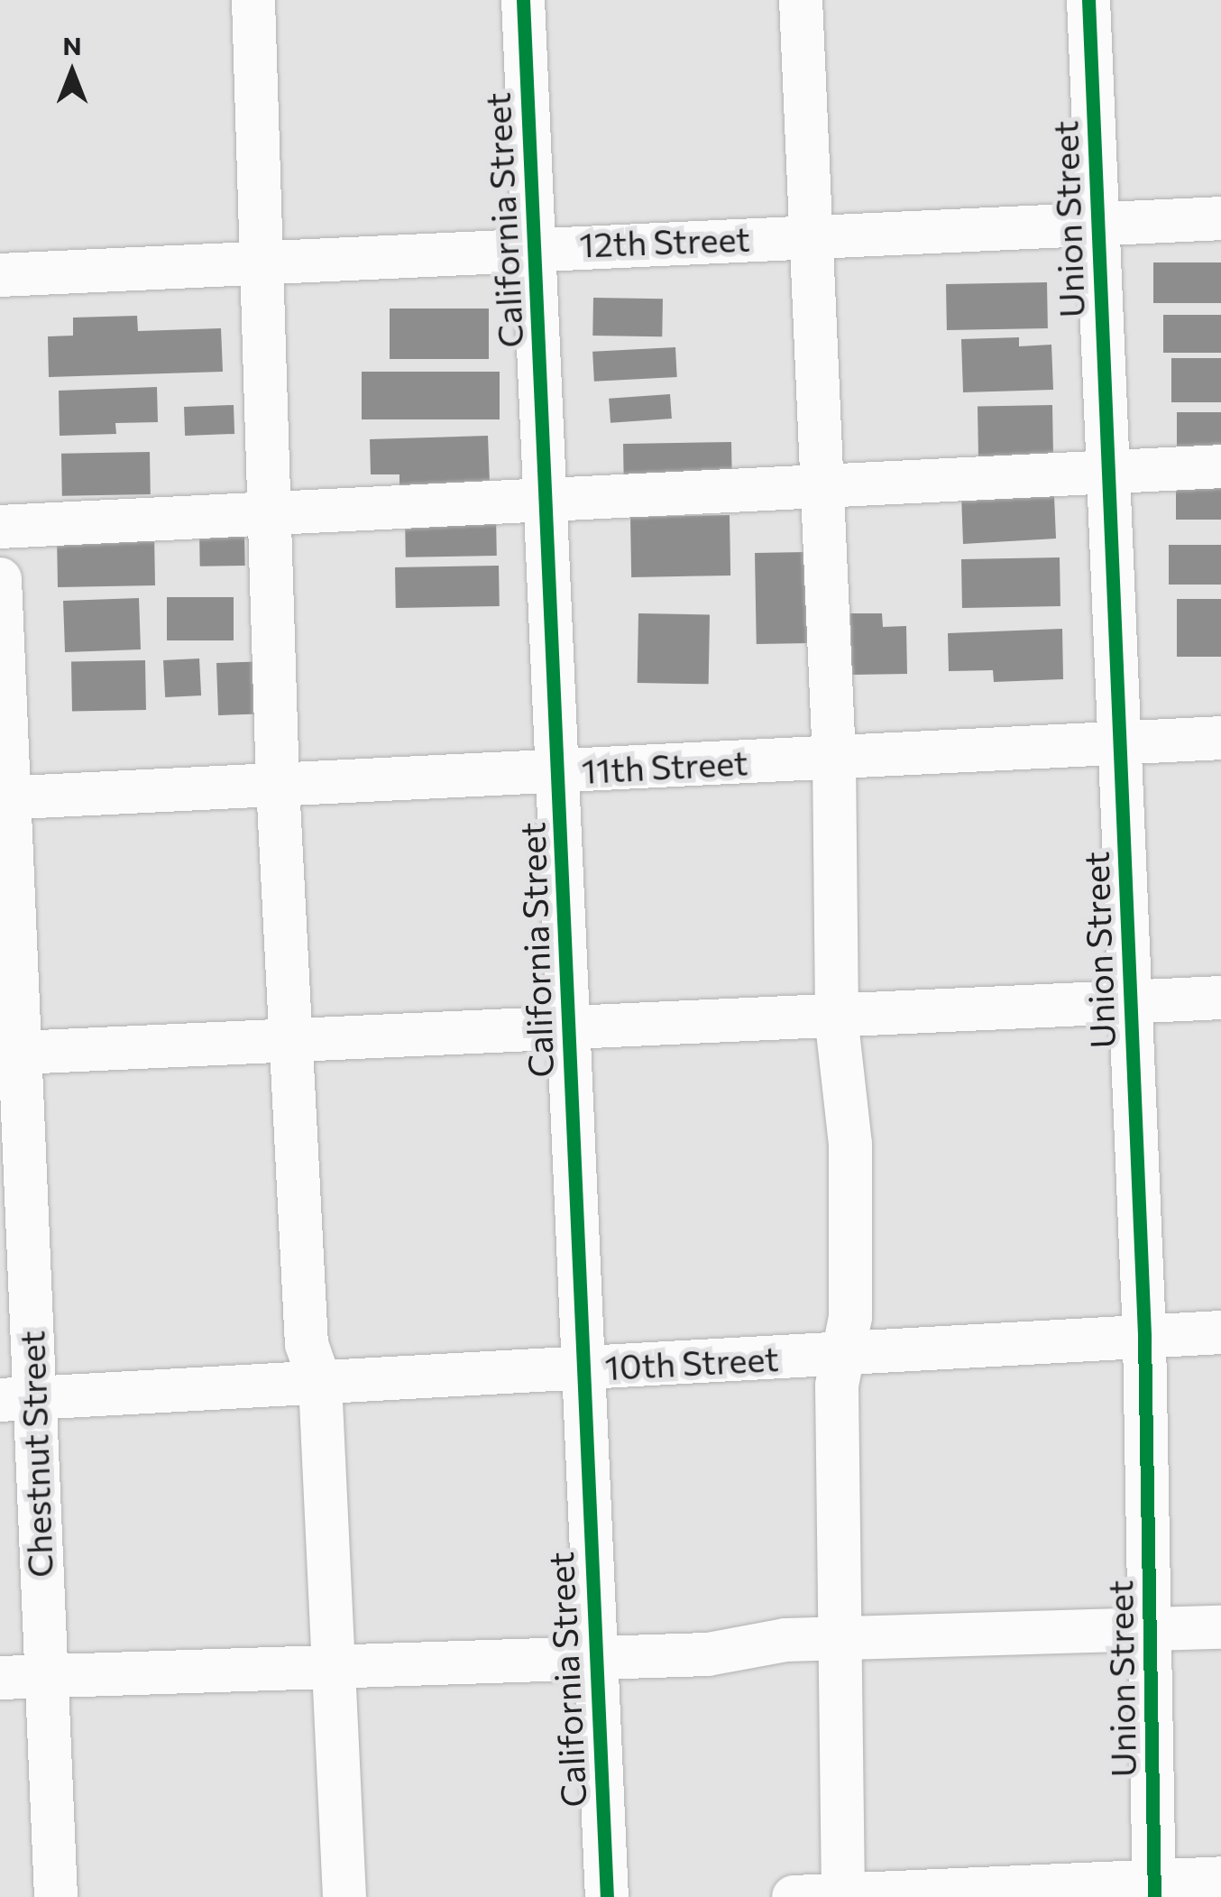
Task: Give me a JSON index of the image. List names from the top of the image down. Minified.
{"streets":{"street":["Union Street","California Street","12th Street","11th Street","10th Street","Chestnut Street"]},"crossings":[["Union Street","12th Street"],["Union Street","11th Street"],["Union Street","10th Street"],["California Street","12th Street"],["California Street","11th Street"],["California Street","10th Street"],["11th Street","Chestnut Street"],["10th Street","Chestnut Street"]],"north":"top"}
